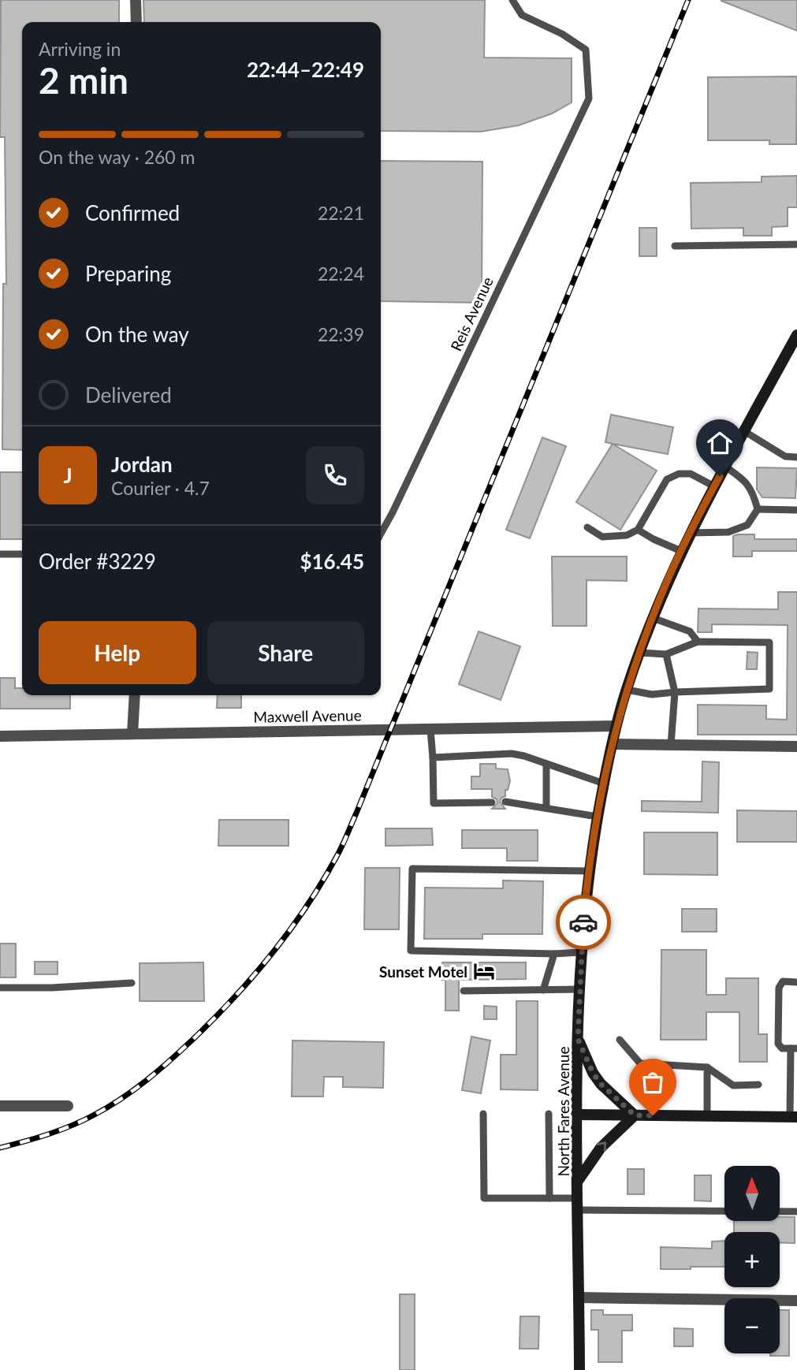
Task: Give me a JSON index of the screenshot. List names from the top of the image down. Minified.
{"streets":{"street":["Maxwell Avenue","North Fares Avenue"],"lane":["Reis Avenue"]},"crossings":[["Maxwell Avenue","North Fares Avenue"]],"places":{"hotel":["Sunset Motel"]},"north":"top","page":{"heading":["2 min","Arriving in","22:44–22:49"],"panel":["Jordan","Courier · 4.7","Order #3229","$16.45"],"bar":"On the way · 260 m","list":[["Confirmed","22:21"],["Preparing","22:24"],["On the way","22:39"],"Delivered"],"round":"J","buttons":["Help","Share"],"map_buttons":["+","−"]}}
